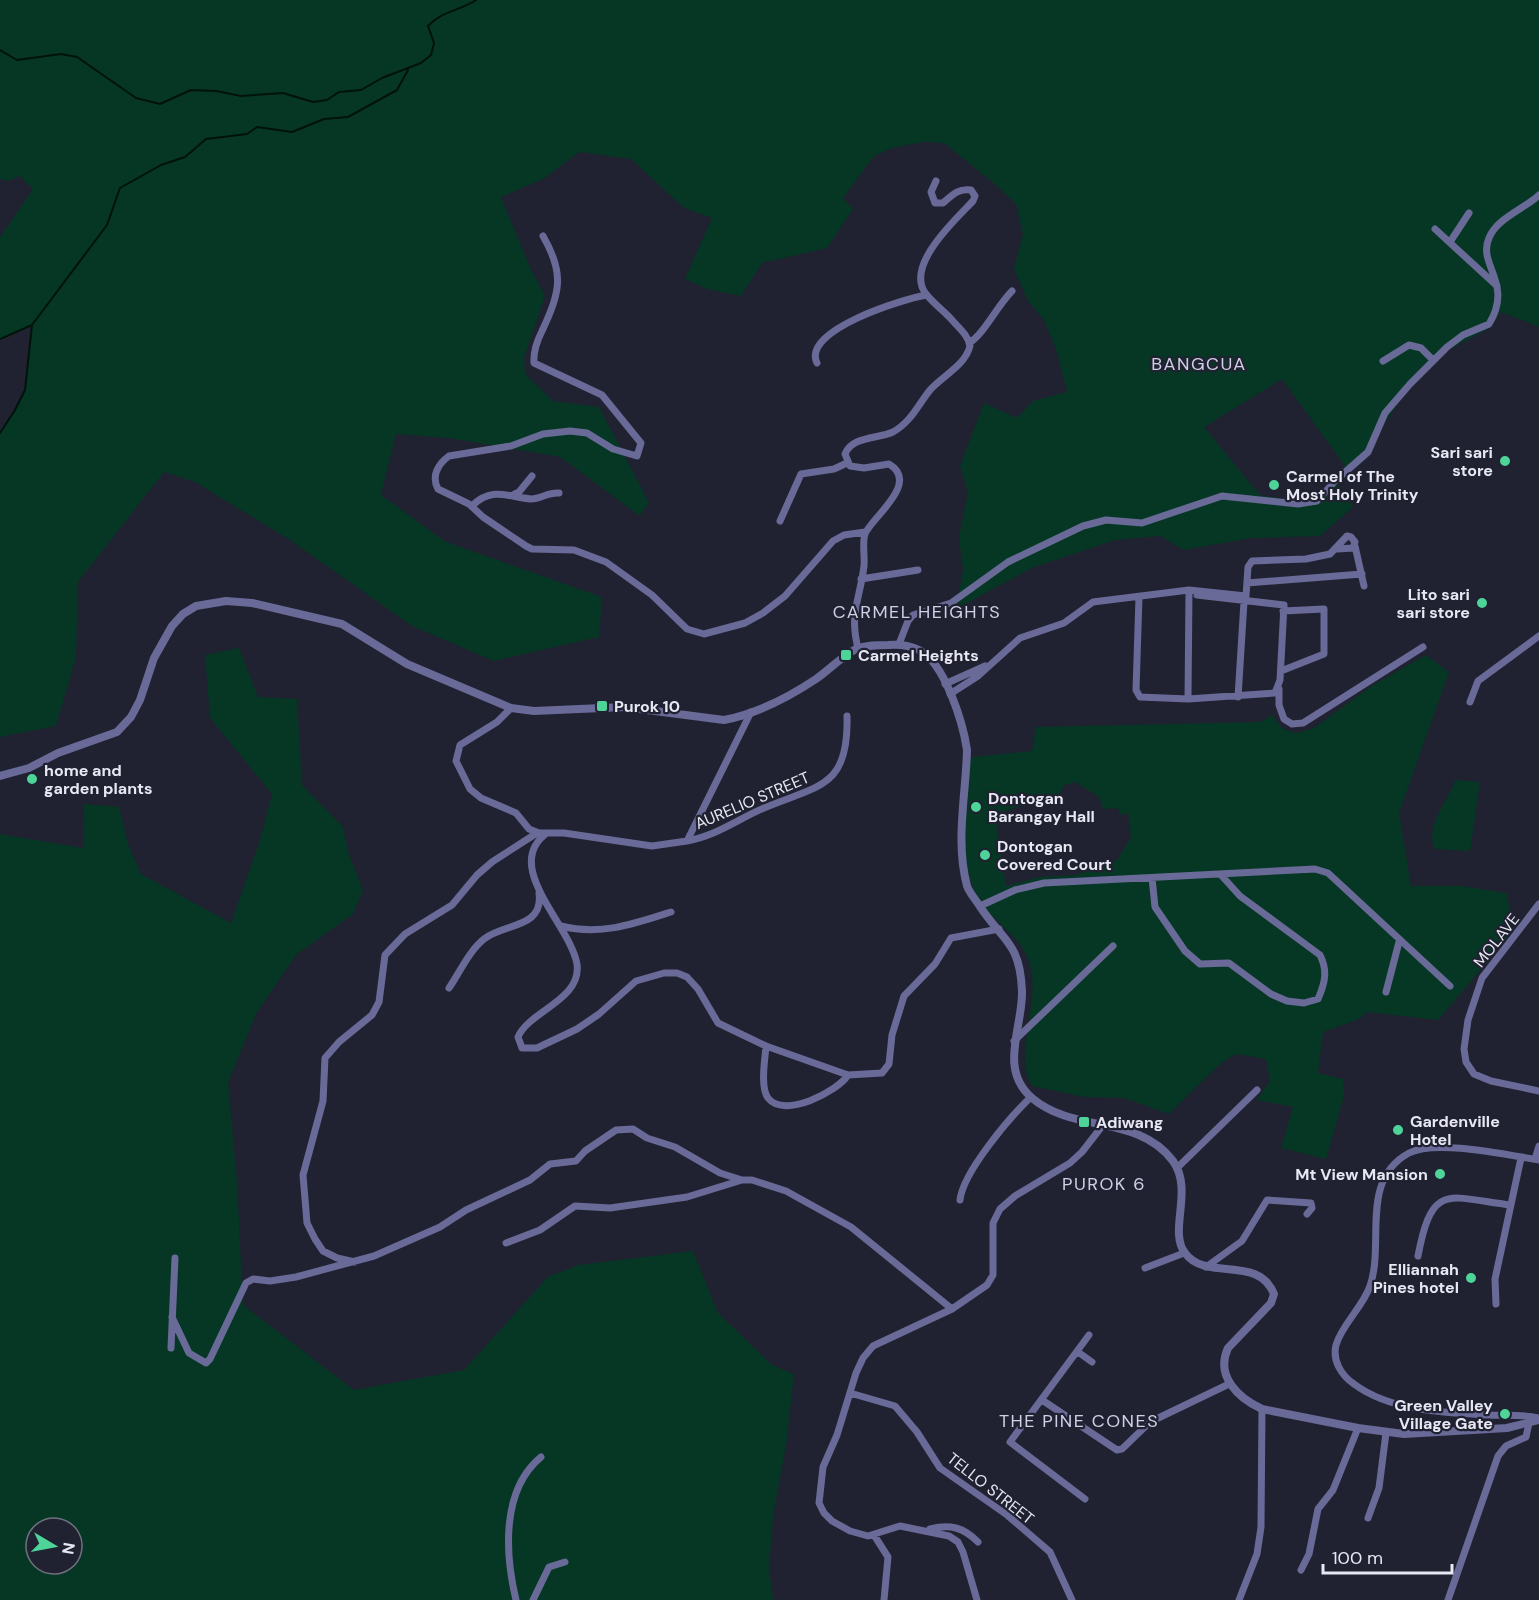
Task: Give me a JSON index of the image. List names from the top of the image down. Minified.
{"streets":{"street":["AURELIO STREET","MOLAVE","TELLO STREET"]},"districts":["BANGCUA","CARMEL HEIGHTS","PUROK 6","THE PINE CONES"],"places":{"other":["Sari sari store","Carmel of The Most Holy Trinity","Lito sari sari store","home and garden plants","Dontogan Barangay Hall","Dontogan Covered Court","Gardenville Hotel","Mt View Mansion","Elliannah Pines hotel","Green Valley Village Gate"],"transit":["Carmel Heights","Purok 10","Adiwang"]},"scale_bar":"100 m","north":"right"}
